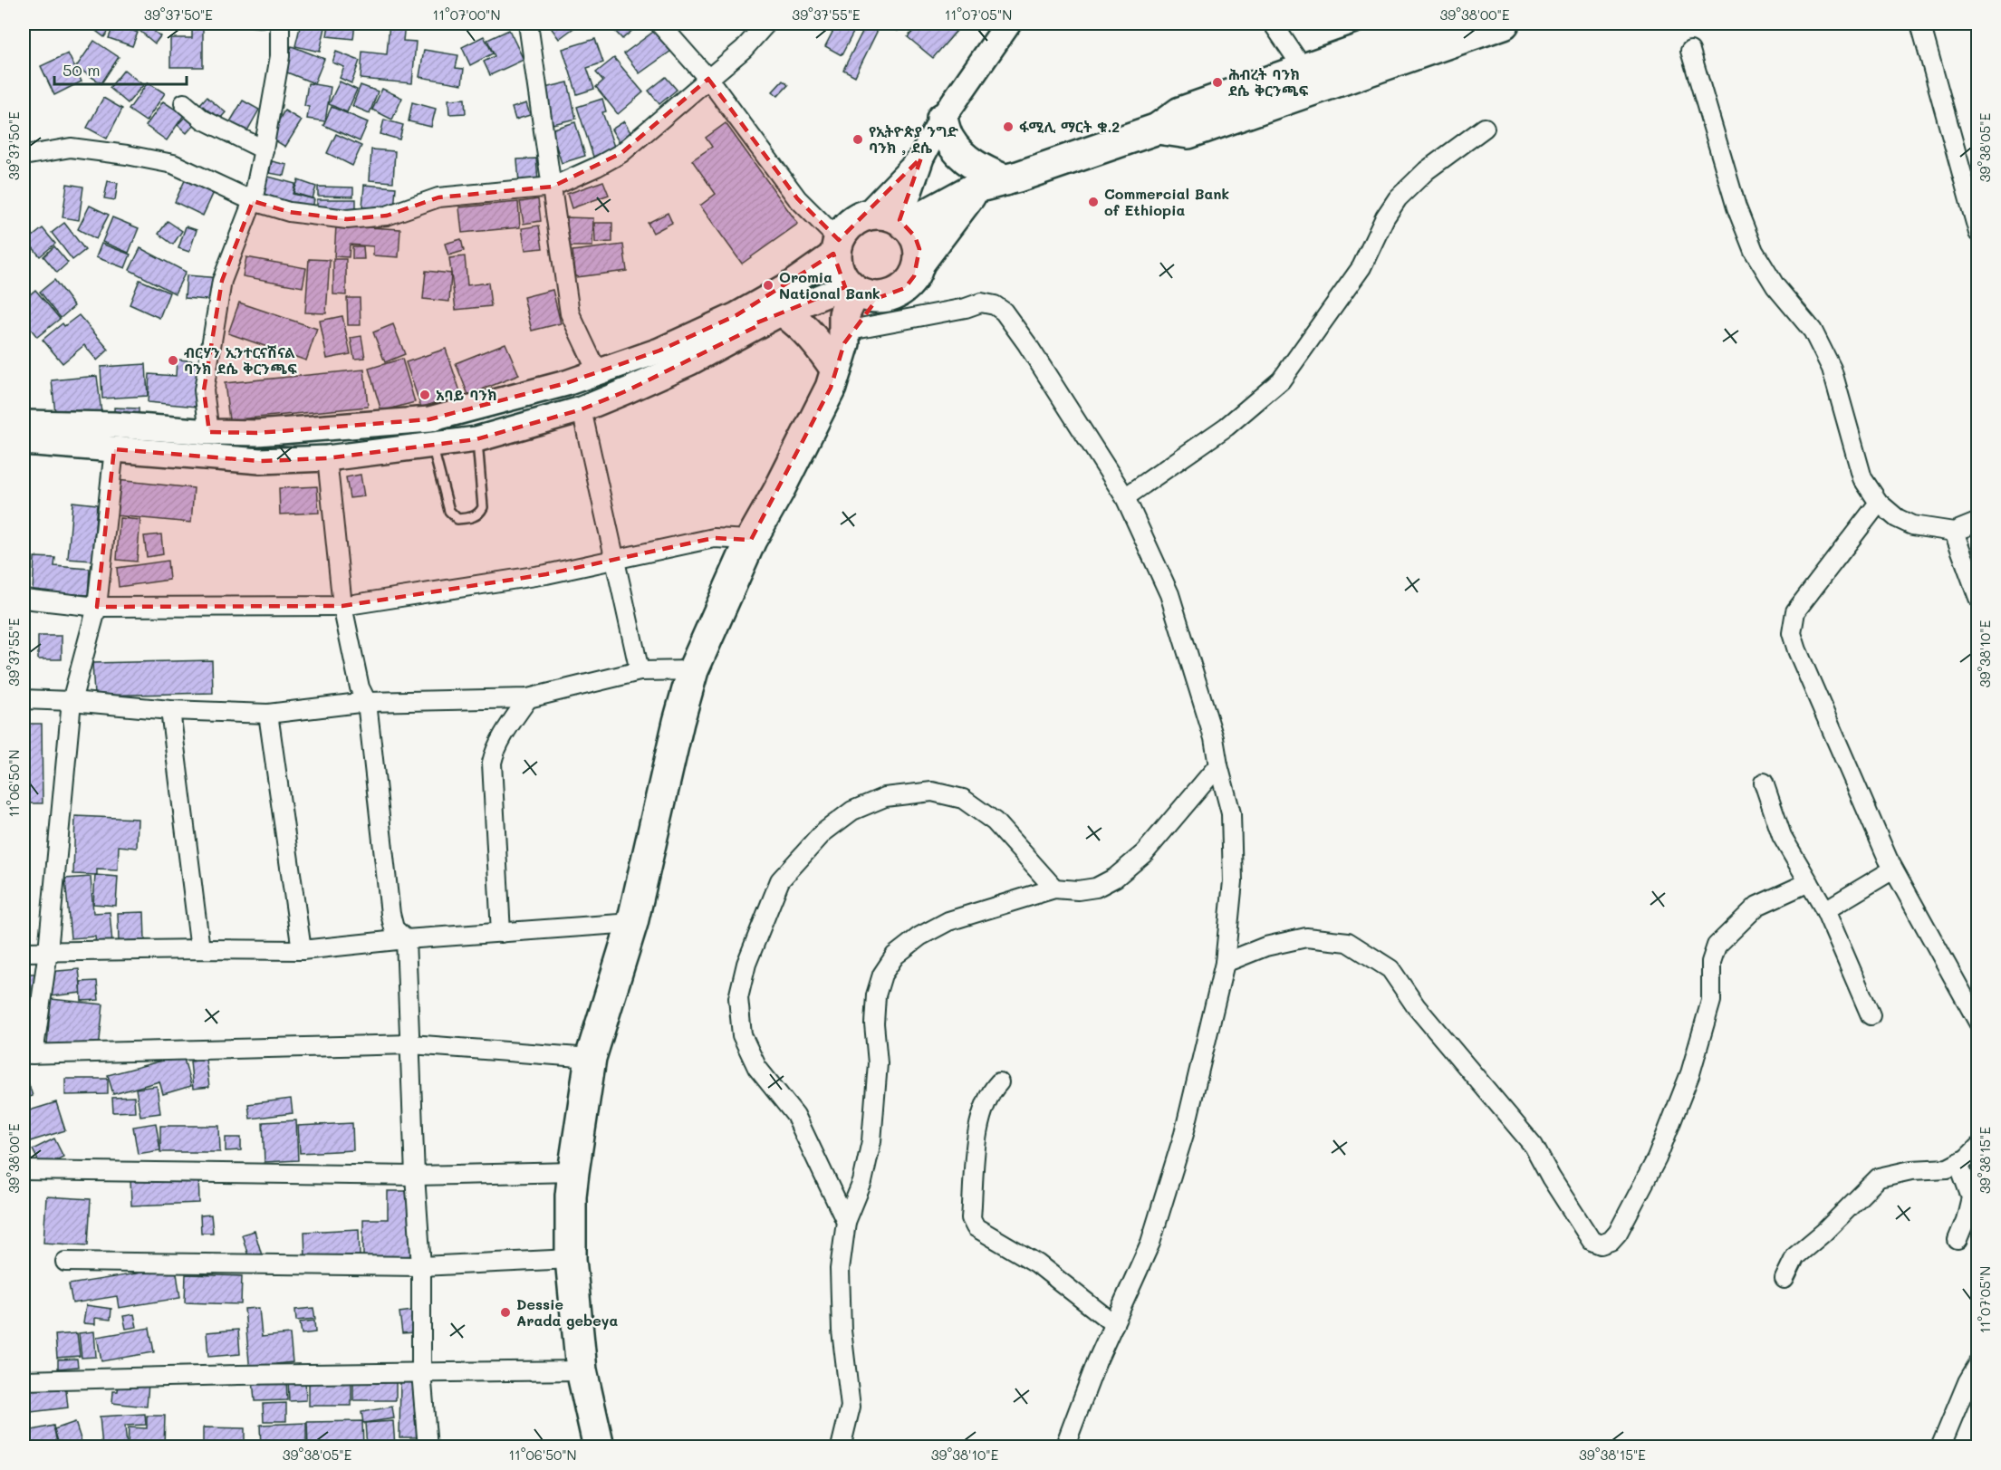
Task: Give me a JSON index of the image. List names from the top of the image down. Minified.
{"places":["ሕብረት ባንክ ደሴ ቅርንጫፍ","ፋሚሊ ማርት ቁ.2","የኢትዮጵያ ንግድ ባንክ , ደሴ","Commercial Bank of Ethiopia","Oromia National Bank","ብርሃን ኢንተርናሽናል ባንክ ደሴ ቅርንጫፍ","አባይ ባንክ","Dessie Arada gebeya"],"scale_bar":"50 m","coordinates":["39°37'50\"E","11°07'00\"N","39°37'55\"E","11°07'05\"N","39°38'00\"E","39°38'05\"E","39°38'10\"E","11°06'50\"N","39°38'15\"E"]}
